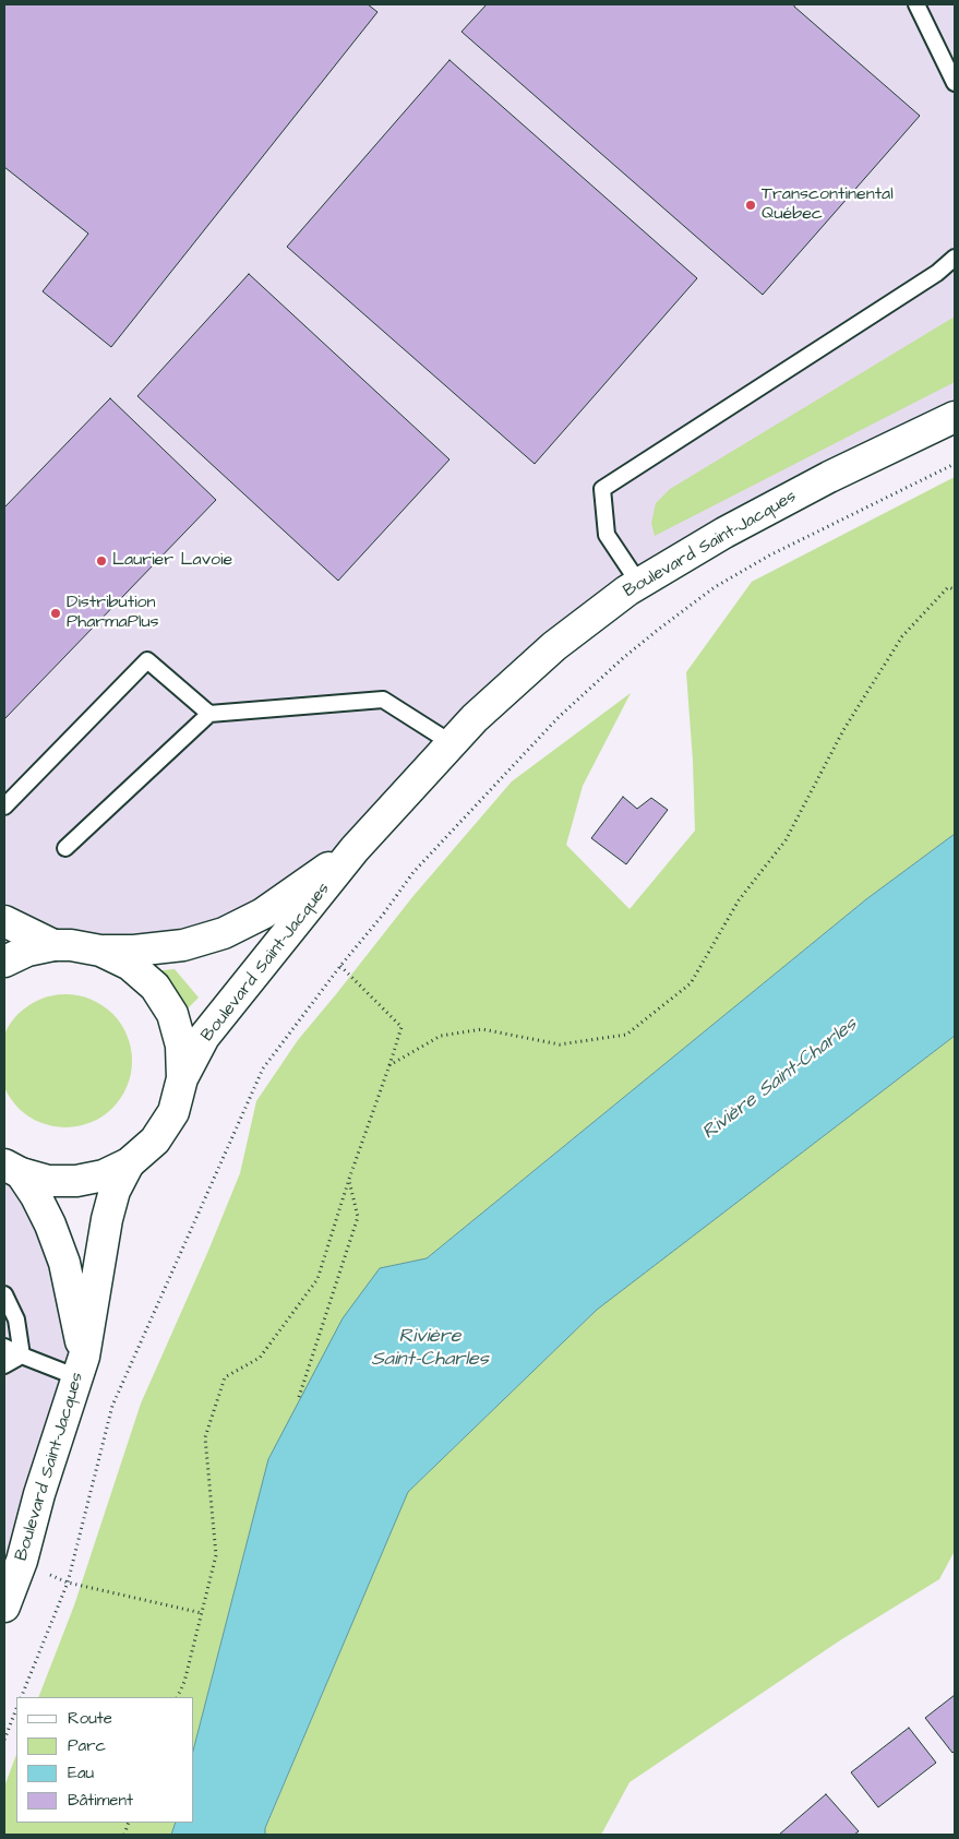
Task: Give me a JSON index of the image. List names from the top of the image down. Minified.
{"streets":{"main road":["Boulevard Saint-Jacques"]},"water":["Rivière Saint-Charles"],"places":["Transcontinental Québec","Laurier Lavoie","Distribution PharmaPlus"],"legend":["Route","Parc","Eau","Bâtiment"]}
